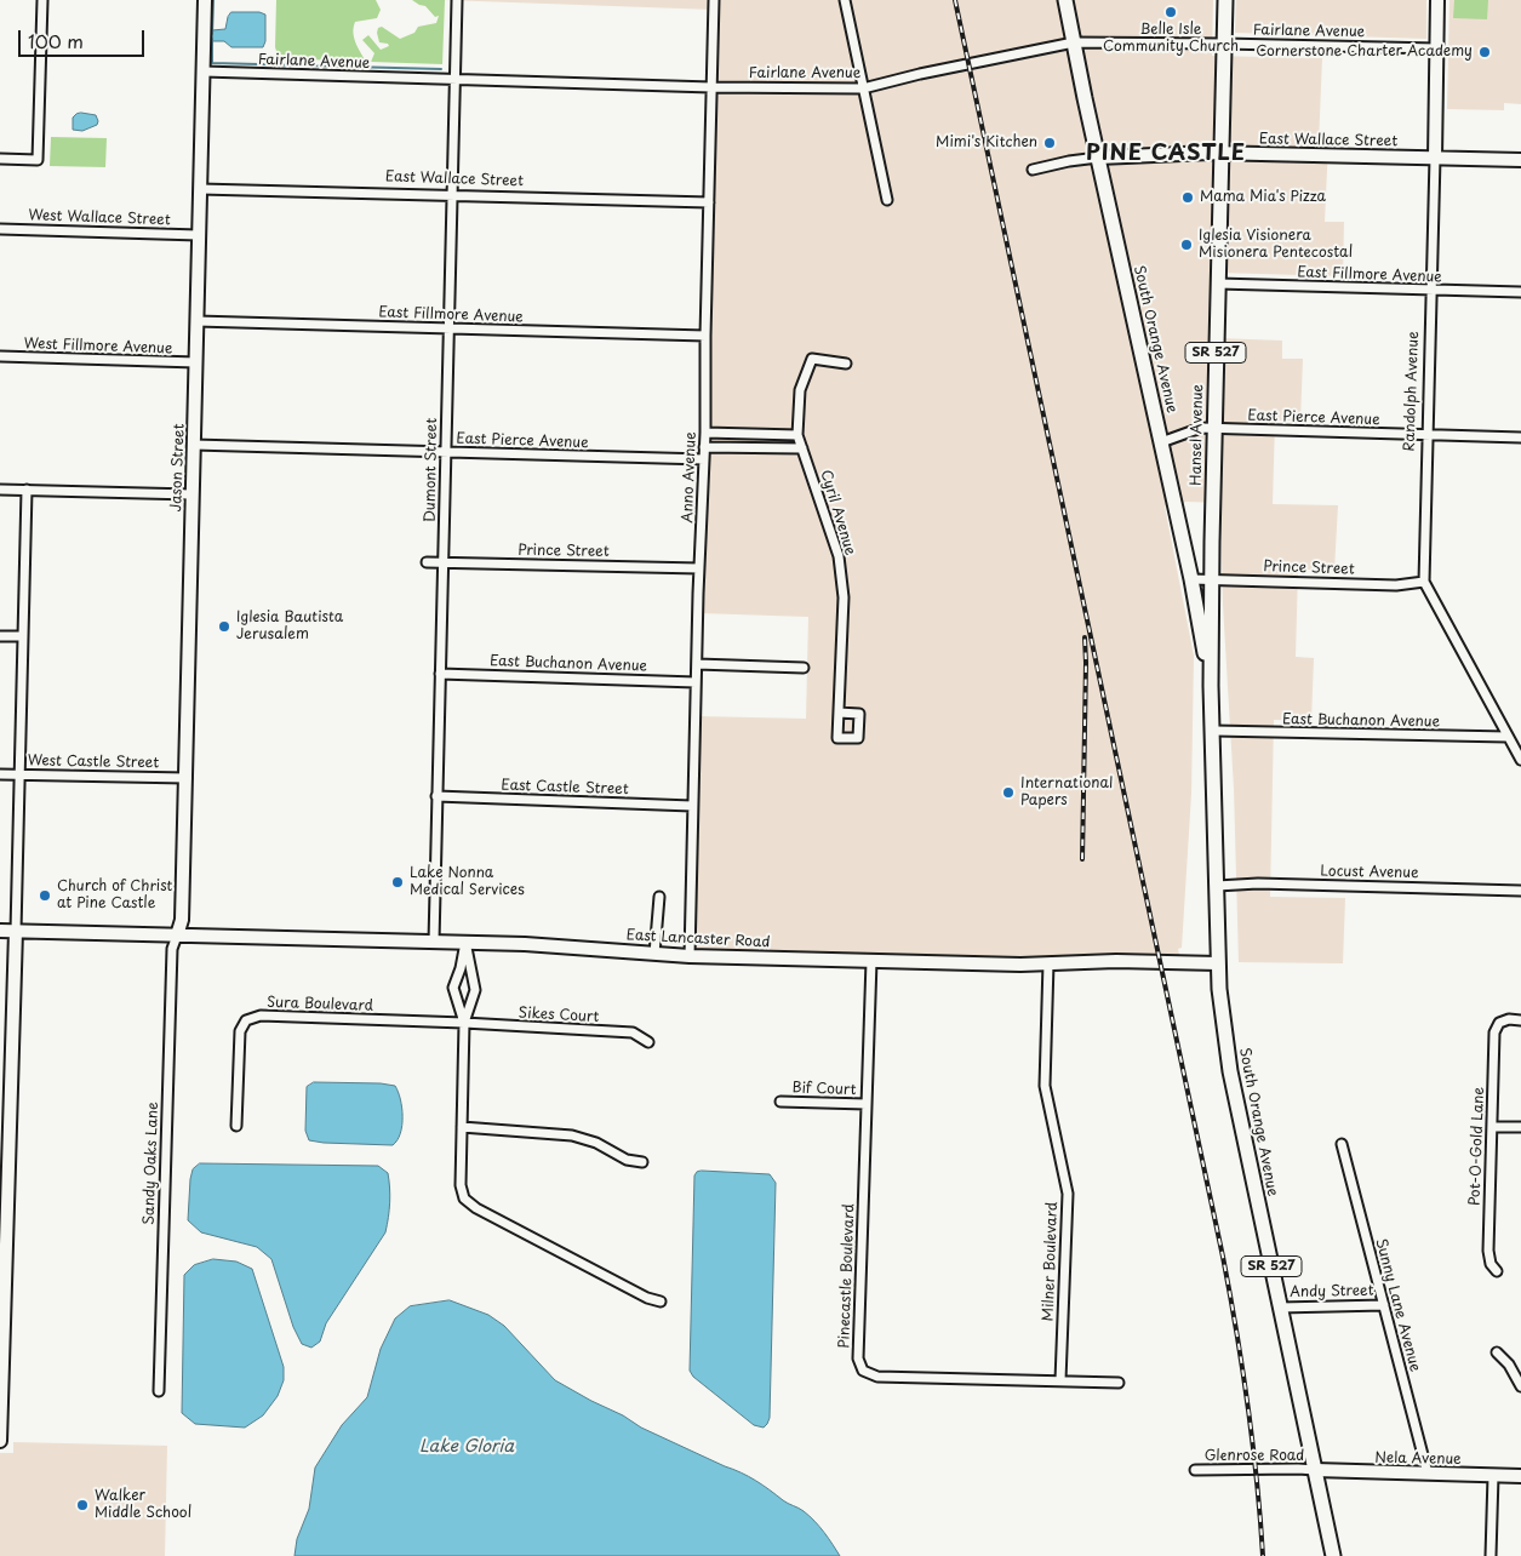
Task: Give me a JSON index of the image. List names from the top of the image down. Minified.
{"streets":{"main road":["South Orange Avenue","SR 527","Hansel Avenue"],"street":["Fairlane Avenue","East Wallace Street","West Wallace Street","East Fillmore Avenue","West Fillmore Avenue","Randolph Avenue","East Pierce Avenue","Jason Street","Dumont Street","Anno Avenue","Cyril Avenue","Prince Street","East Buchanon Avenue","West Castle Street","East Castle Street","Locust Avenue","East Lancaster Road","Sura Boulevard","Sikes Court","Bif Court","Pot-O-Gold Lane","Sandy Oaks Lane","Milner Boulevard","Pinecastle Boulevard","Andy Street","Sunny Lane Avenue","Glenrose Road","Nela Avenue"]},"crossings":[["Fairlane Avenue","South Orange Avenue"],["Fairlane Avenue","Randolph Avenue"],["Fairlane Avenue","Hansel Avenue"],["Fairlane Avenue","Jason Street"],["Fairlane Avenue","Dumont Street"],["Fairlane Avenue","Anno Avenue"],["East Wallace Street","South Orange Avenue"],["East Wallace Street","Randolph Avenue"],["East Wallace Street","Hansel Avenue"],["East Wallace Street","Jason Street"],["East Wallace Street","Dumont Street"],["East Wallace Street","Anno Avenue"],["West Wallace Street","Jason Street"],["East Fillmore Avenue","Randolph Avenue"],["East Fillmore Avenue","Hansel Avenue"],["East Fillmore Avenue","Jason Street"],["East Fillmore Avenue","Dumont Street"],["East Fillmore Avenue","Anno Avenue"],["South Orange Avenue","East Pierce Avenue"],["South Orange Avenue","Hansel Avenue"],["South Orange Avenue","Prince Street"],["South Orange Avenue","East Buchanon Avenue"],["South Orange Avenue","Locust Avenue"],["South Orange Avenue","East Lancaster Road"],["South Orange Avenue","Andy Street"],["South Orange Avenue","Glenrose Road"],["South Orange Avenue","Nela Avenue"],["West Fillmore Avenue","Jason Street"],["Randolph Avenue","East Pierce Avenue"],["Randolph Avenue","Prince Street"],["Randolph Avenue","East Buchanon Avenue"],["East Pierce Avenue","Hansel Avenue"],["East Pierce Avenue","Jason Street"],["East Pierce Avenue","Dumont Street"],["East Pierce Avenue","Anno Avenue"],["Hansel Avenue","Prince Street"],["Jason Street","West Castle Street"],["Jason Street","East Lancaster Road"],["Jason Street","Sandy Oaks Lane"],["Dumont Street","Prince Street"],["Dumont Street","East Buchanon Avenue"],["Dumont Street","East Castle Street"],["Dumont Street","East Lancaster Road"],["Anno Avenue","Prince Street"],["Anno Avenue","East Buchanon Avenue"],["Anno Avenue","East Castle Street"],["Anno Avenue","East Lancaster Road"],["East Lancaster Road","Sandy Oaks Lane"],["East Lancaster Road","Milner Boulevard"],["East Lancaster Road","Pinecastle Boulevard"],["Sura Boulevard","Sikes Court"],["Bif Court","Pinecastle Boulevard"],["Milner Boulevard","Pinecastle Boulevard"],["Andy Street","Sunny Lane Avenue"],["Sunny Lane Avenue","Nela Avenue"],["Glenrose Road","Nela Avenue"]],"districts":["PINE CASTLE"],"water":["Lake Gloria"],"places":["Belle Isle Community Church","Cornerstone Charter Academy","Mimi's Kitchen","Mama Mia's Pizza","Iglesia Visionera Misionera Pentecostal","Iglesia Bautista Jerusalem","International Papers","Lake Nonna Medical Services","Church of Christ at Pine Castle","Walker Middle School"],"scale_bar":"100 m"}
